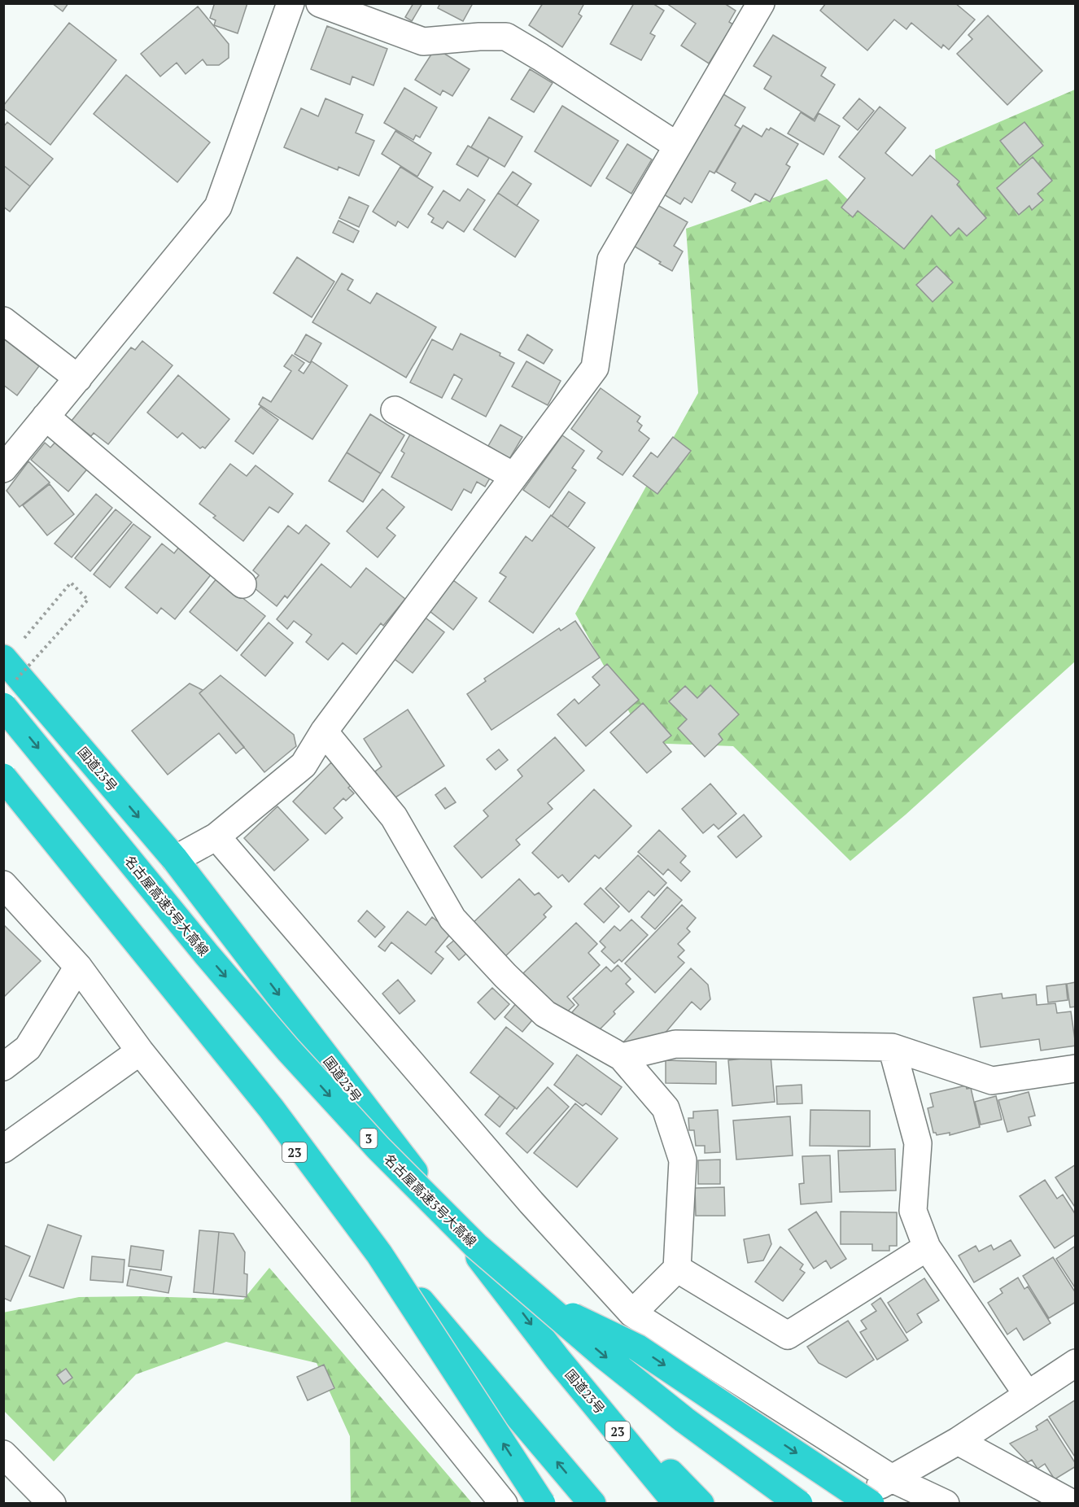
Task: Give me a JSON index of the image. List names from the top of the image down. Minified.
{"streets":{"highway":["国道23号","名古屋高速3号大高線","3","23"]}}
